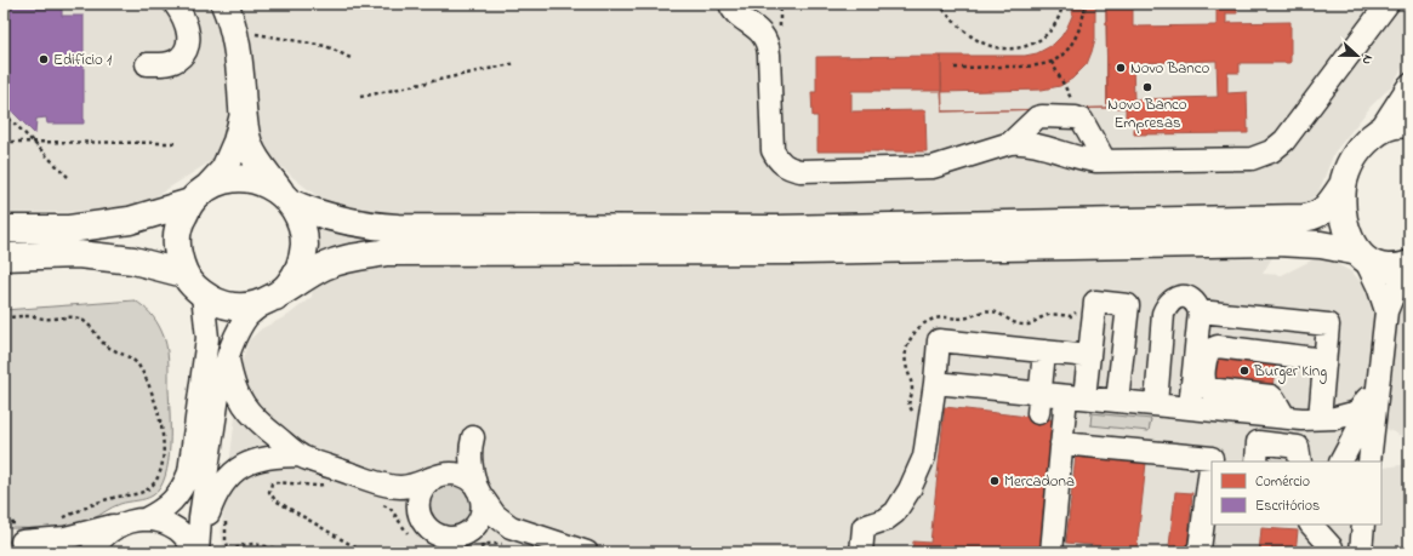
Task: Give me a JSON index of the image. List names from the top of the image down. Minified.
{"places":["Edifício 1","Novo Banco","Novo Banco Empresas","Burger King","Mercadona"],"legend":["Comércio","Escritórios"],"north":"right"}
